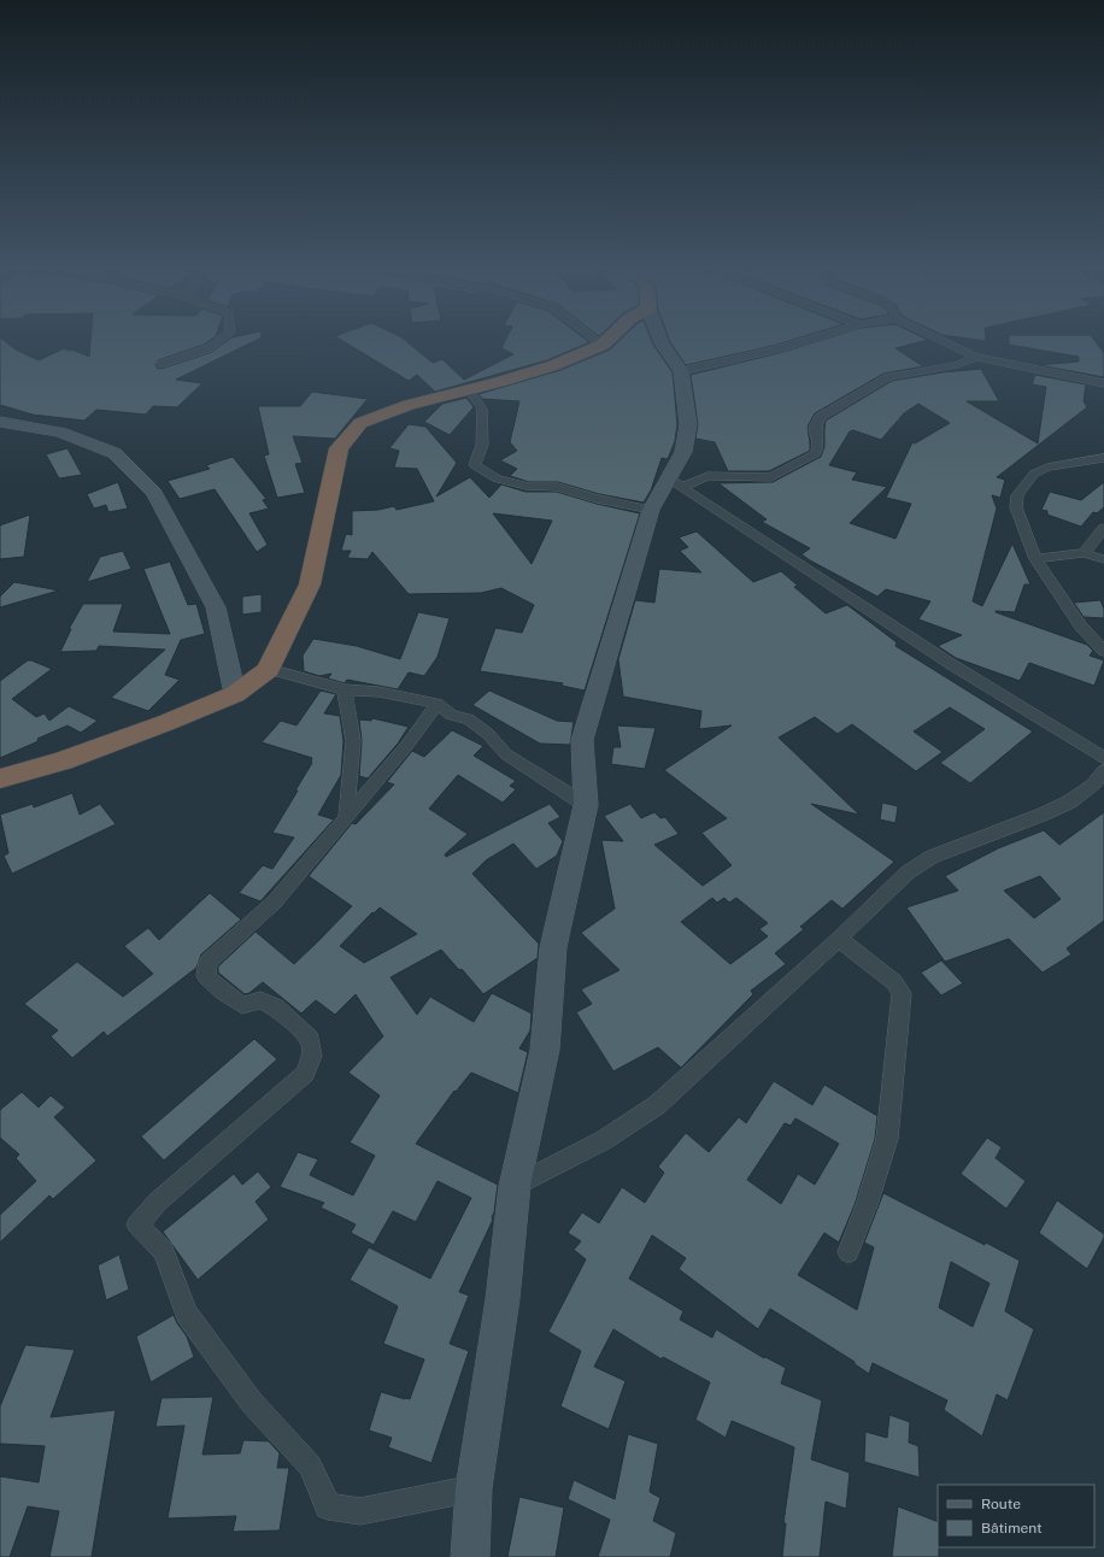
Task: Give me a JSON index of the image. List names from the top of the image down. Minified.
{"legend":["Route","Bâtiment"]}
